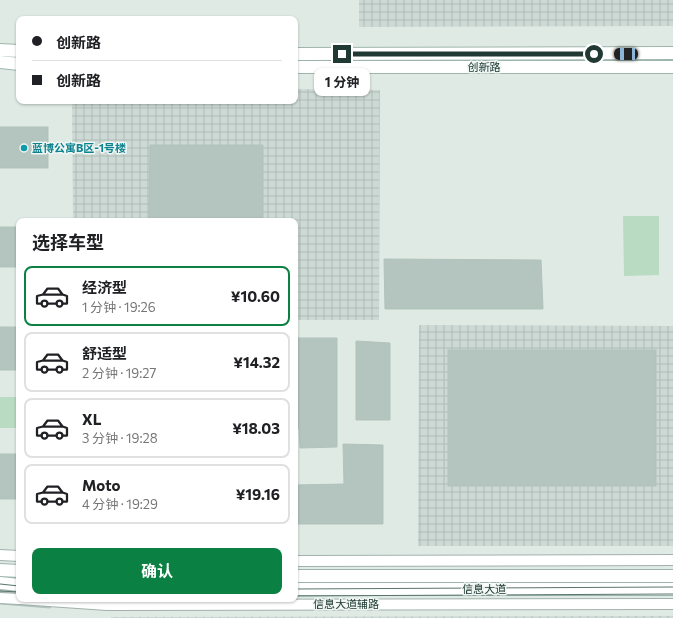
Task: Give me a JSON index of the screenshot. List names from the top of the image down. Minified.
{"streets":{"street":["创新路","信息大道","信息大道辅路"]},"places":["蓝博公寓B区-1号楼"],"page":{"banner":["创新路","创新路"],"bubble":"1 分钟","heading":"选择车型","list":[{"name":"经济型","note":"1 分钟 · 19:26","value":"¥10.60"},{"name":"舒适型","note":"2 分钟 · 19:27","value":"¥14.32"},{"name":"XL","note":"3 分钟 · 19:28","value":"¥18.03"},{"name":"Moto","note":"4 分钟 · 19:29","value":"¥19.16"}],"buttons":"确认"}}
